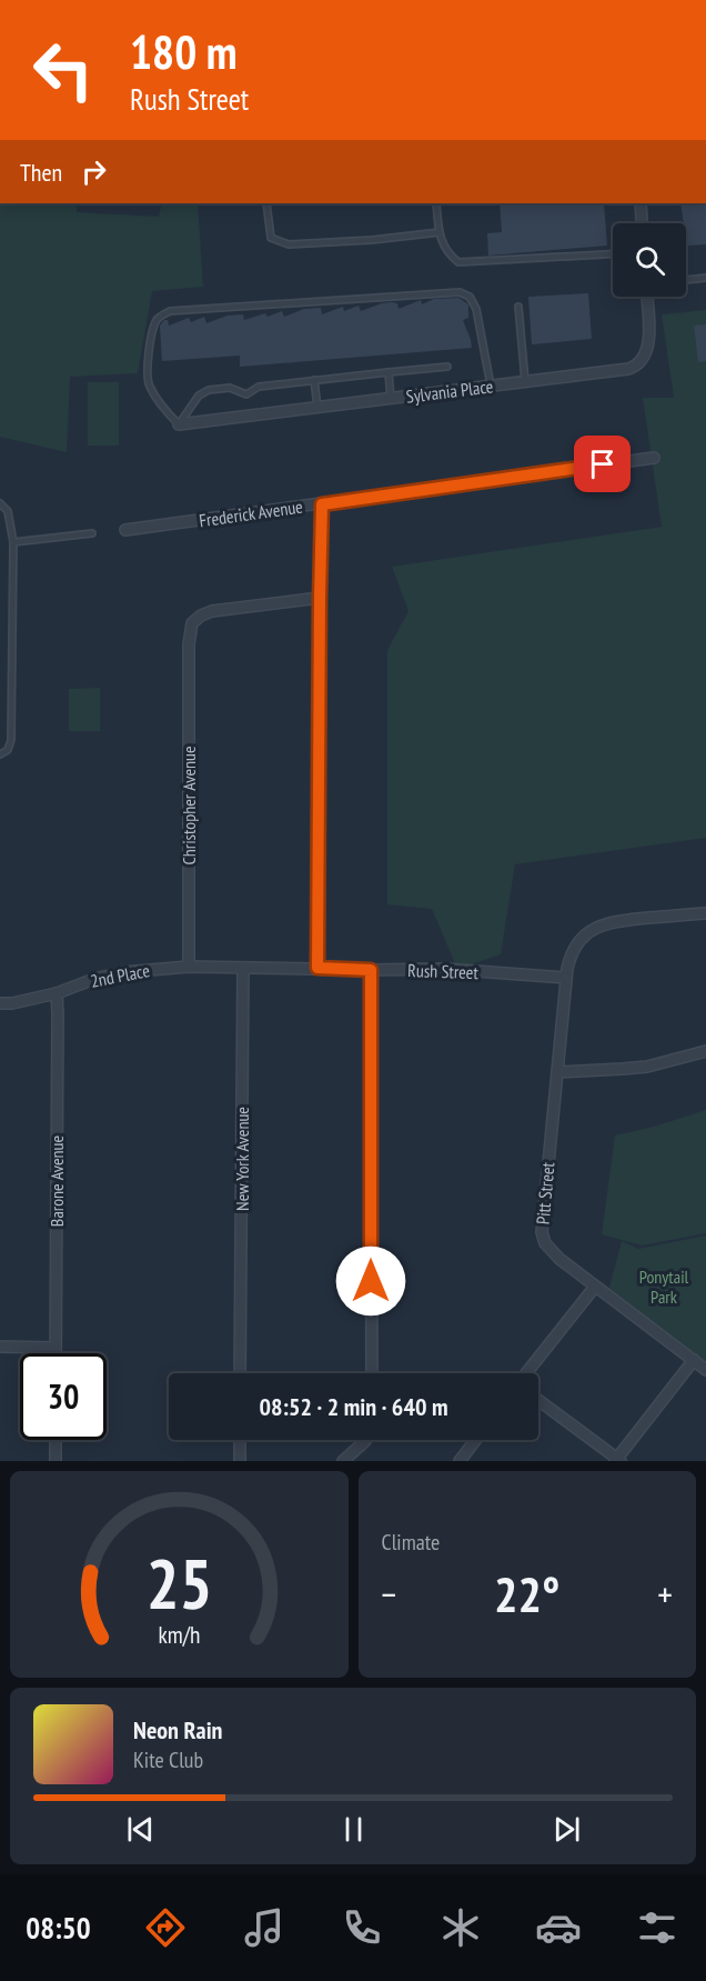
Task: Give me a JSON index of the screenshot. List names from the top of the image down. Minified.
{"streets":{"street":["Sylvania Place","Frederick Avenue","Christopher Avenue","Rush Street","2nd Place","New York Avenue","Barone Avenue","Pitt Street"]},"crossings":[["Christopher Avenue","2nd Place"],["Rush Street","2nd Place"],["Rush Street","New York Avenue"],["Rush Street","Pitt Street"],["2nd Place","New York Avenue"],["2nd Place","Barone Avenue"]],"parks":["Ponytail Park"],"page":{"turn":["180 m","Rush Street"],"then":"Then","limit":"30","trip":"08:52 · 2 min · 640 m","tile":"Climate","heat":["−","22°","+"],"song":["Neon Rain","Kite Club"],"tabs":"08:50","gauge":["25","km/h"]}}
